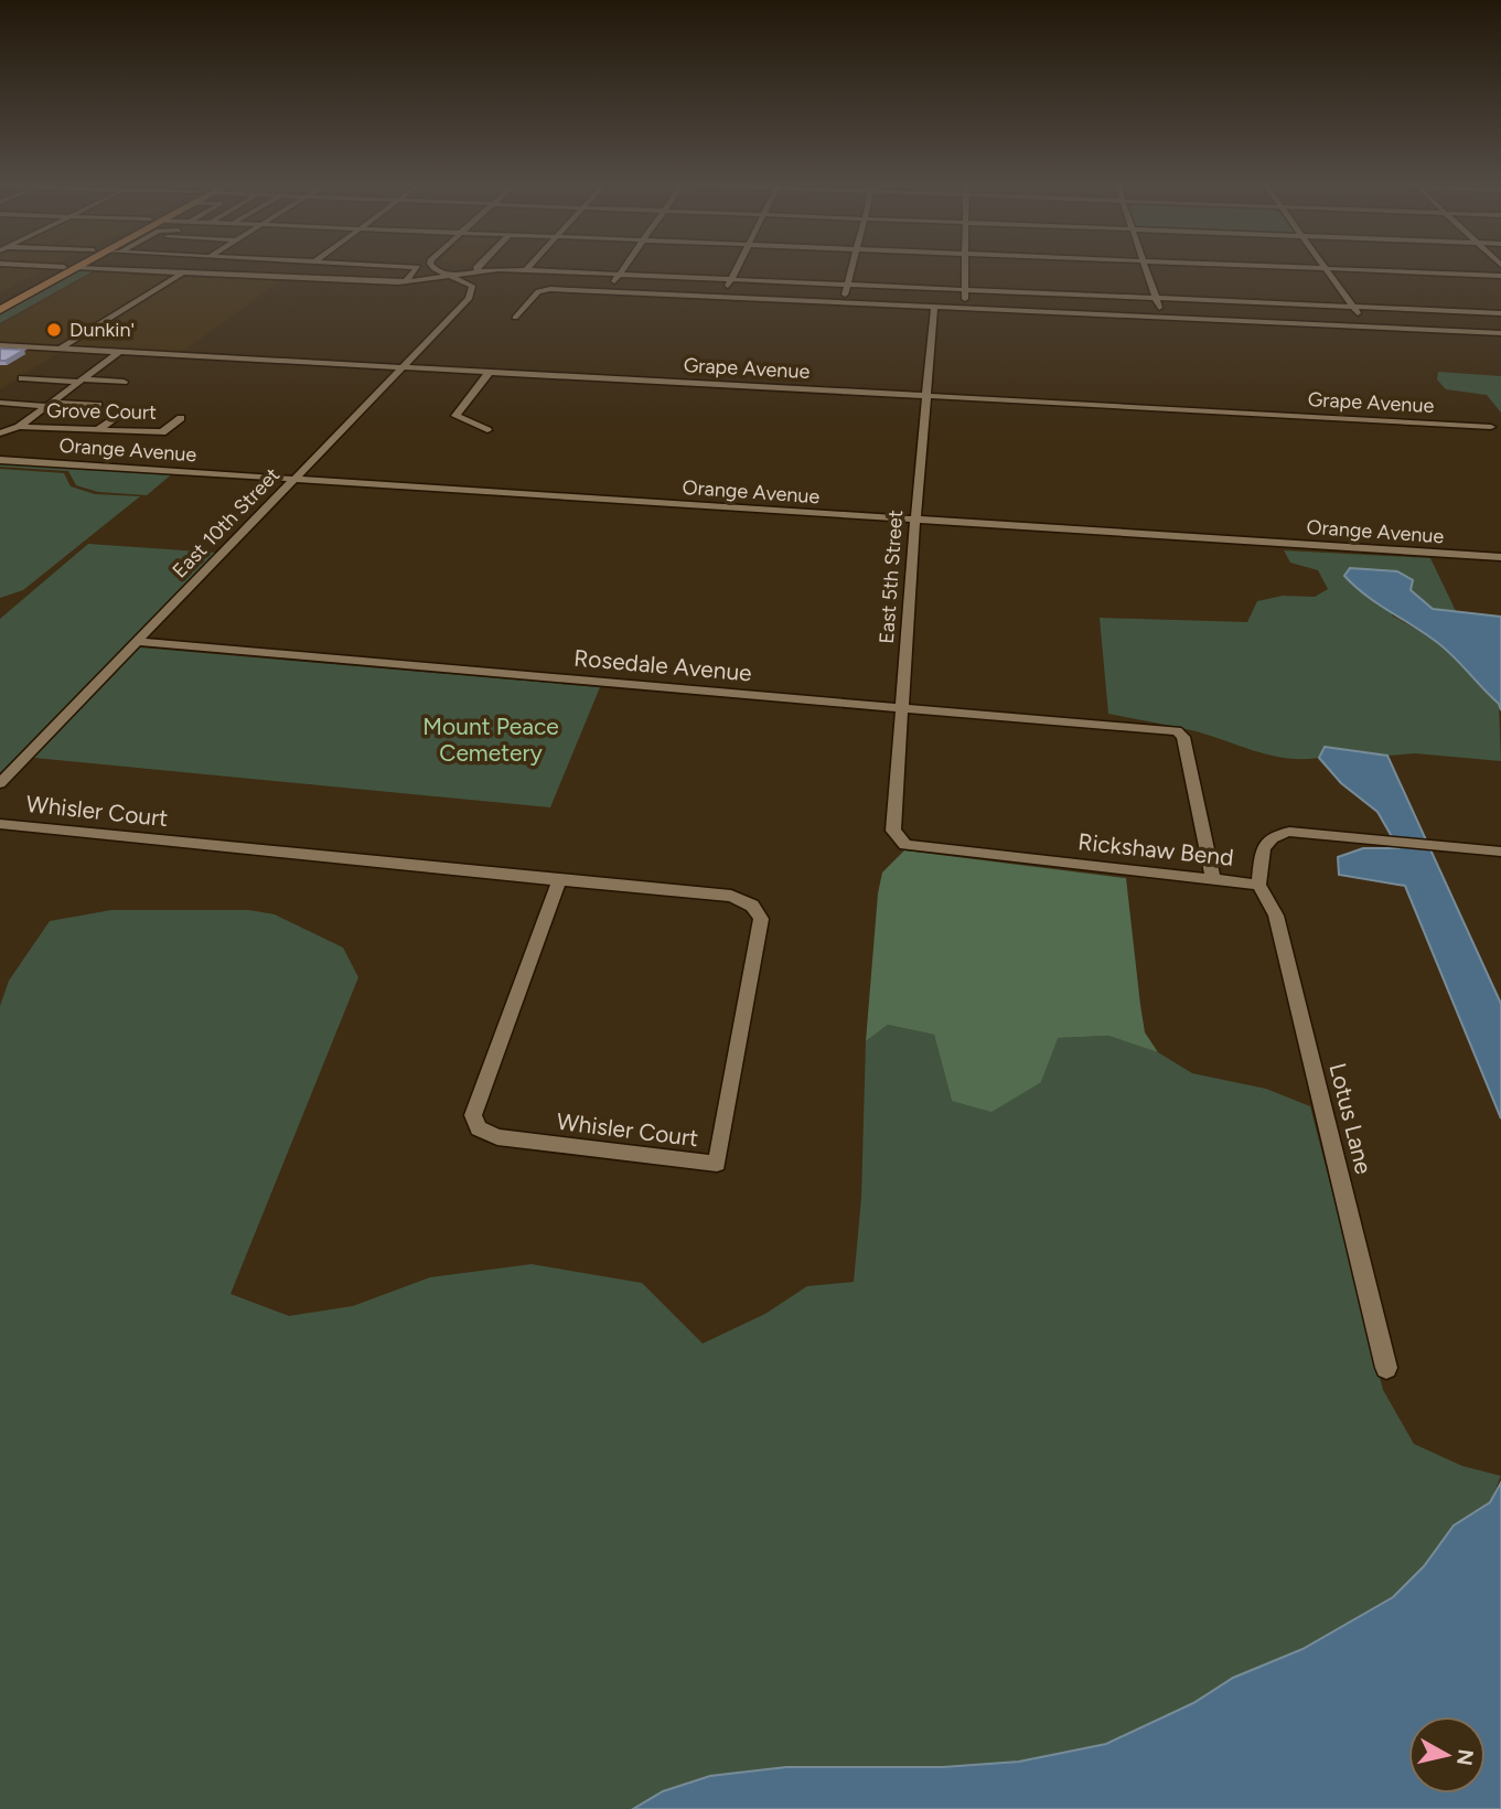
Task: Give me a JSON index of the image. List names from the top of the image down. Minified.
{"streets":{"street":["Grape Avenue","Grove Court","Orange Avenue","East 10th Street","East 5th Street","Rosedale Avenue","Whisler Court","Rickshaw Bend","Lotus Lane"]},"crossings":[["Grape Avenue","East 10th Street"],["Grape Avenue","East 5th Street"],["Orange Avenue","East 10th Street"],["Orange Avenue","East 5th Street"],["East 10th Street","Rosedale Avenue"],["East 5th Street","Rosedale Avenue"],["East 5th Street","Rickshaw Bend"],["Rosedale Avenue","Rickshaw Bend"],["Rickshaw Bend","Lotus Lane"]],"parks":["Mount Peace Cemetery"],"places":["Dunkin'"],"north":"right"}
